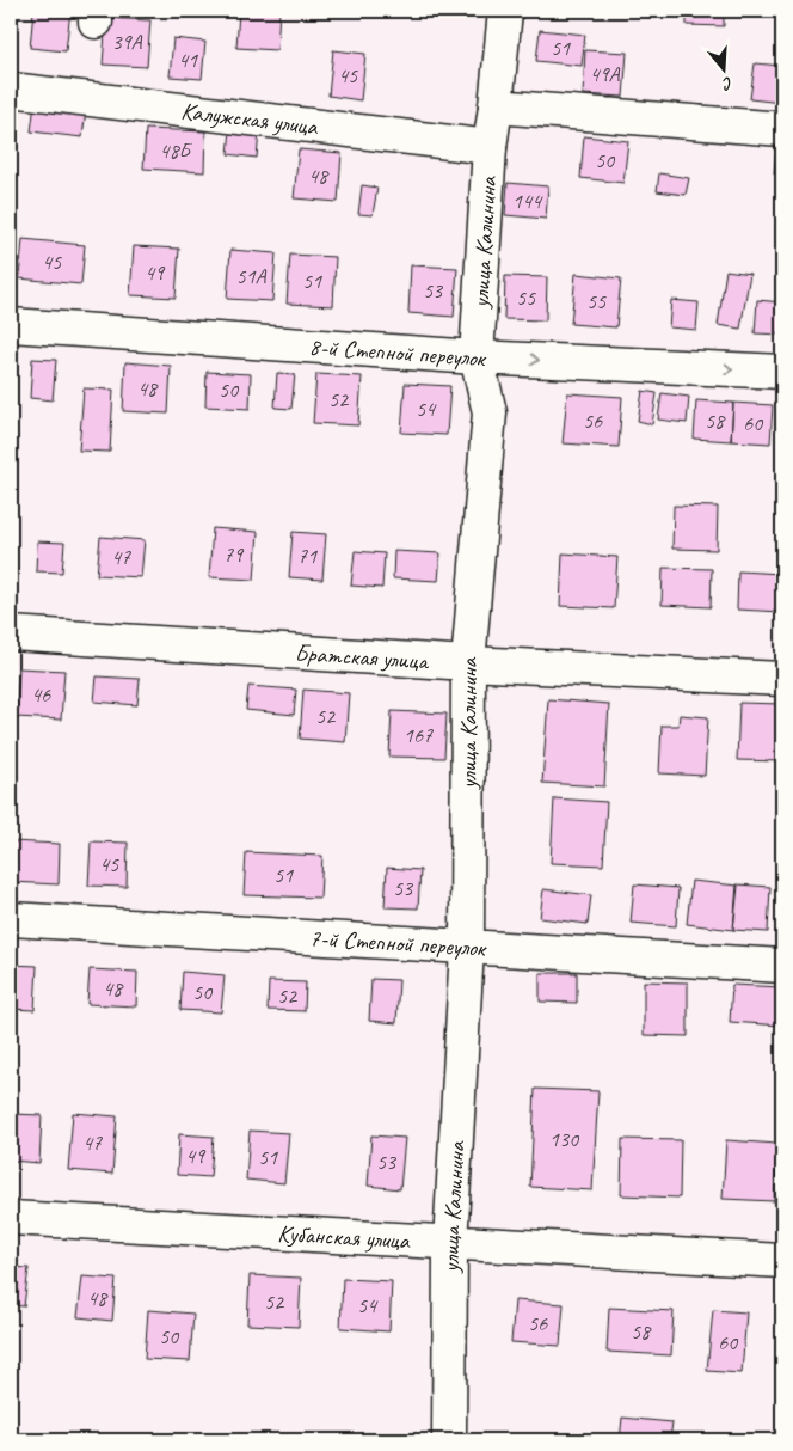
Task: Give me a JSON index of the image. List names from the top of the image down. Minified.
{"streets":{"street":["Калужская улица","улица Калинина","8-й Степной переулок","Братская улица","7-й Степной переулок","Кубанская улица"]},"crossings":[["Калужская улица","улица Калинина"],["улица Калинина","8-й Степной переулок"],["улица Калинина","Братская улица"],["улица Калинина","7-й Степной переулок"],["улица Калинина","Кубанская улица"]],"house_numbers":["39А","51","41","49А","45","48Б","50","48","144","45","49","51А","51","53","55","55","48","50","52","54","56","58","60","79","71","47","46","52","167","45","51","53","48","50","52","130","47","49","51","53","48","52","54","56","58","50","60"],"north":"bottom"}
